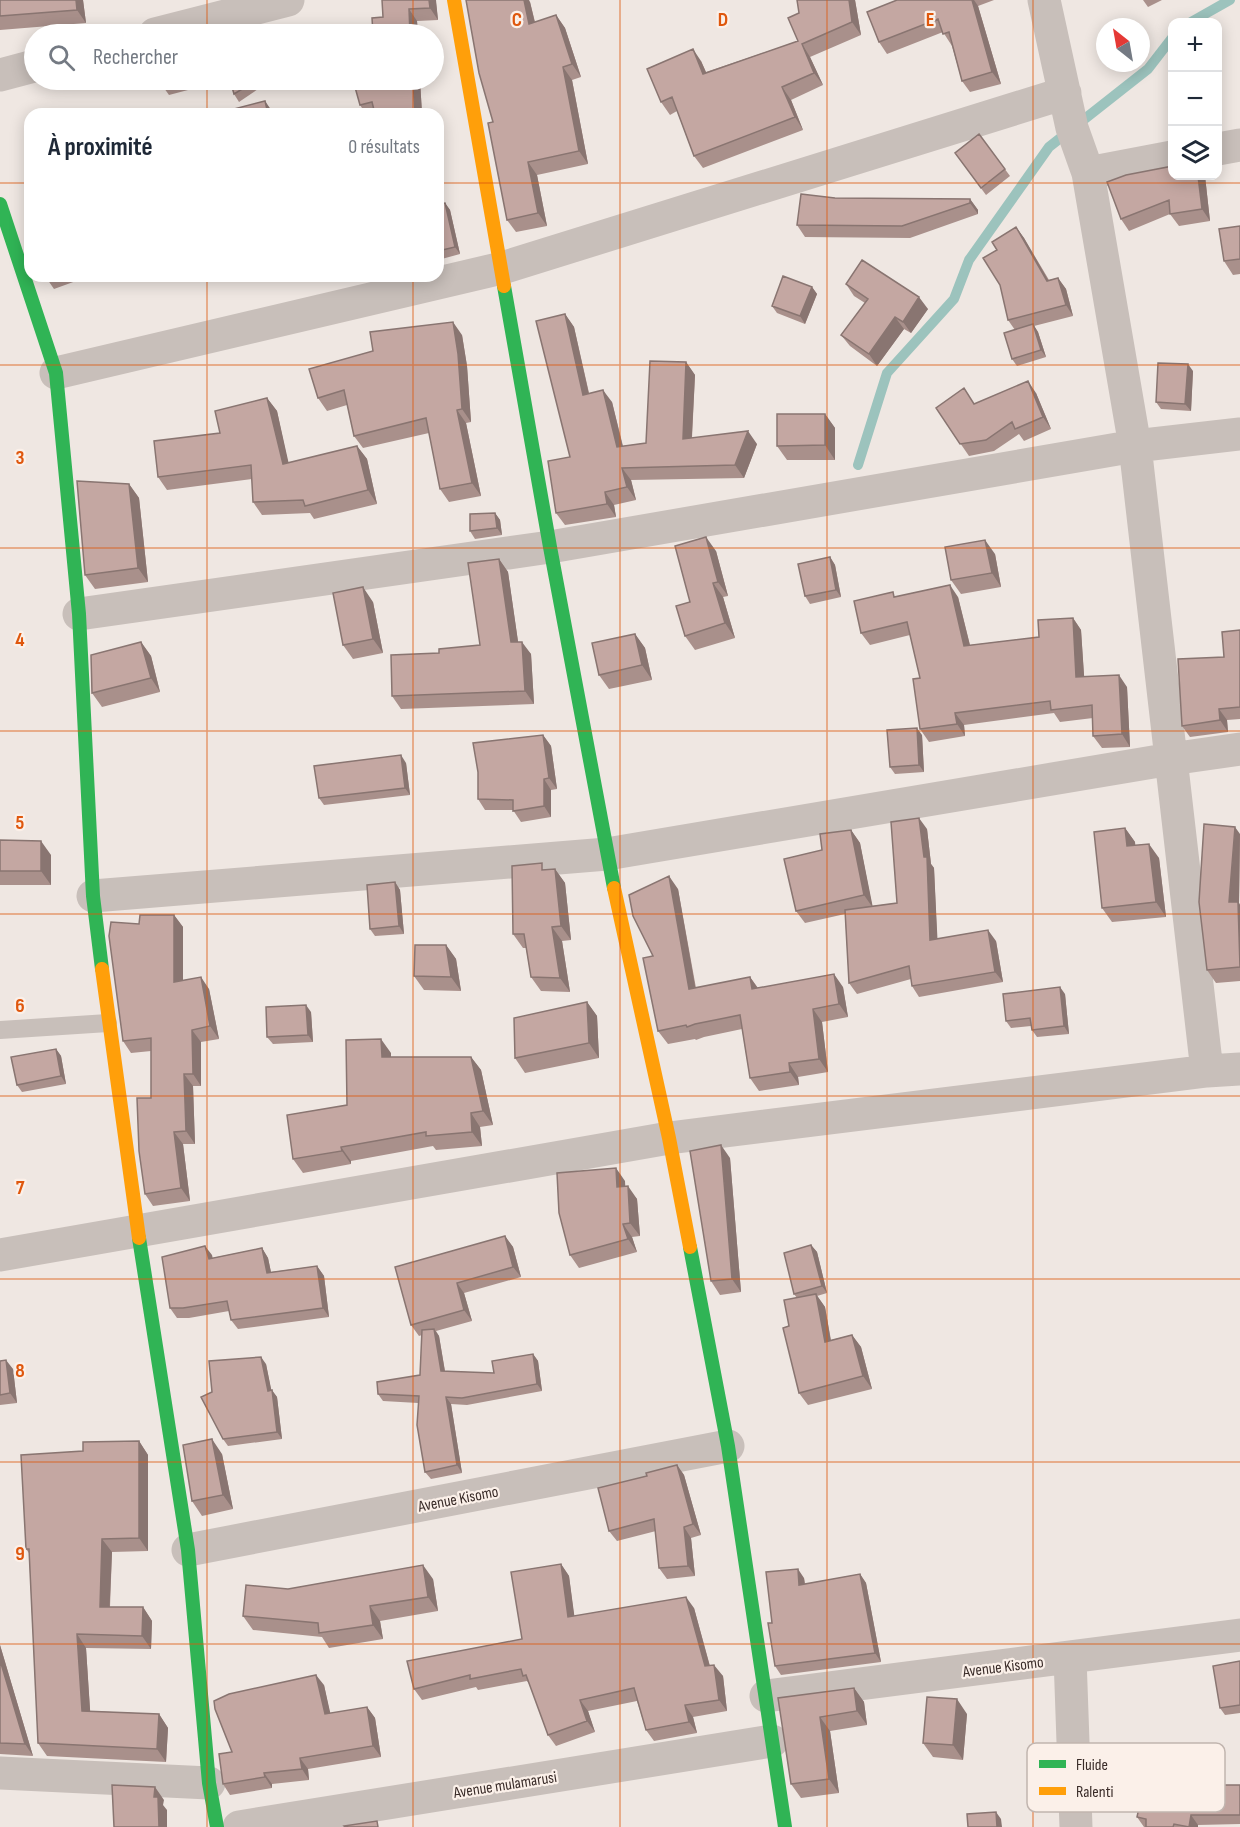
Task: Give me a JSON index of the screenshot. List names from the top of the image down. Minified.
{"streets":{"street":["Avenue Kisomo","Avenue mulamarusi"]},"legend":["Fluide","Ralenti"],"north":"top left","page":{"map_buttons":["+","−"],"search":"Rechercher","heading":["À proximité","0 résultats"]},"grid":{"columns":["C","D","E"],"rows":["3","4","5","6","7","8","9"]}}
